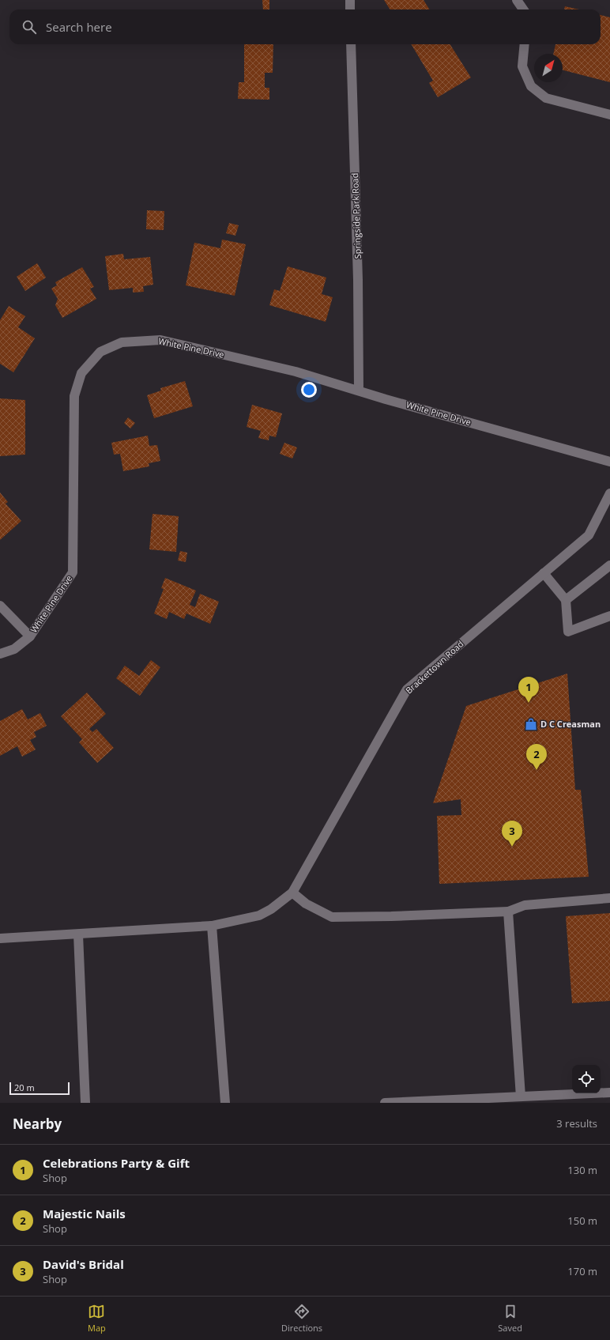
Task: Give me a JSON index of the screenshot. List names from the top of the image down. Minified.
{"streets":{"street":["Springside Park Road","White Pine Drive","Brackettown Road"]},"crossings":[["Springside Park Road","White Pine Drive"]],"places":{"shop":["D C Creasman"]},"scale_bar":"20 m","north":"top right","page":{"search":"Search here","pins":["1","2","3"],"scale":"20 m","heading":["Nearby","3 results"],"list":[{"mark":"1","name":"Celebrations Party & Gift","note":"Shop","value":"130 m"},{"mark":"2","name":"Majestic Nails","note":"Shop","value":"150 m"},{"mark":"3","name":"David's Bridal","note":"Shop","value":"170 m"}],"nav":["Map","Directions","Saved"]}}
